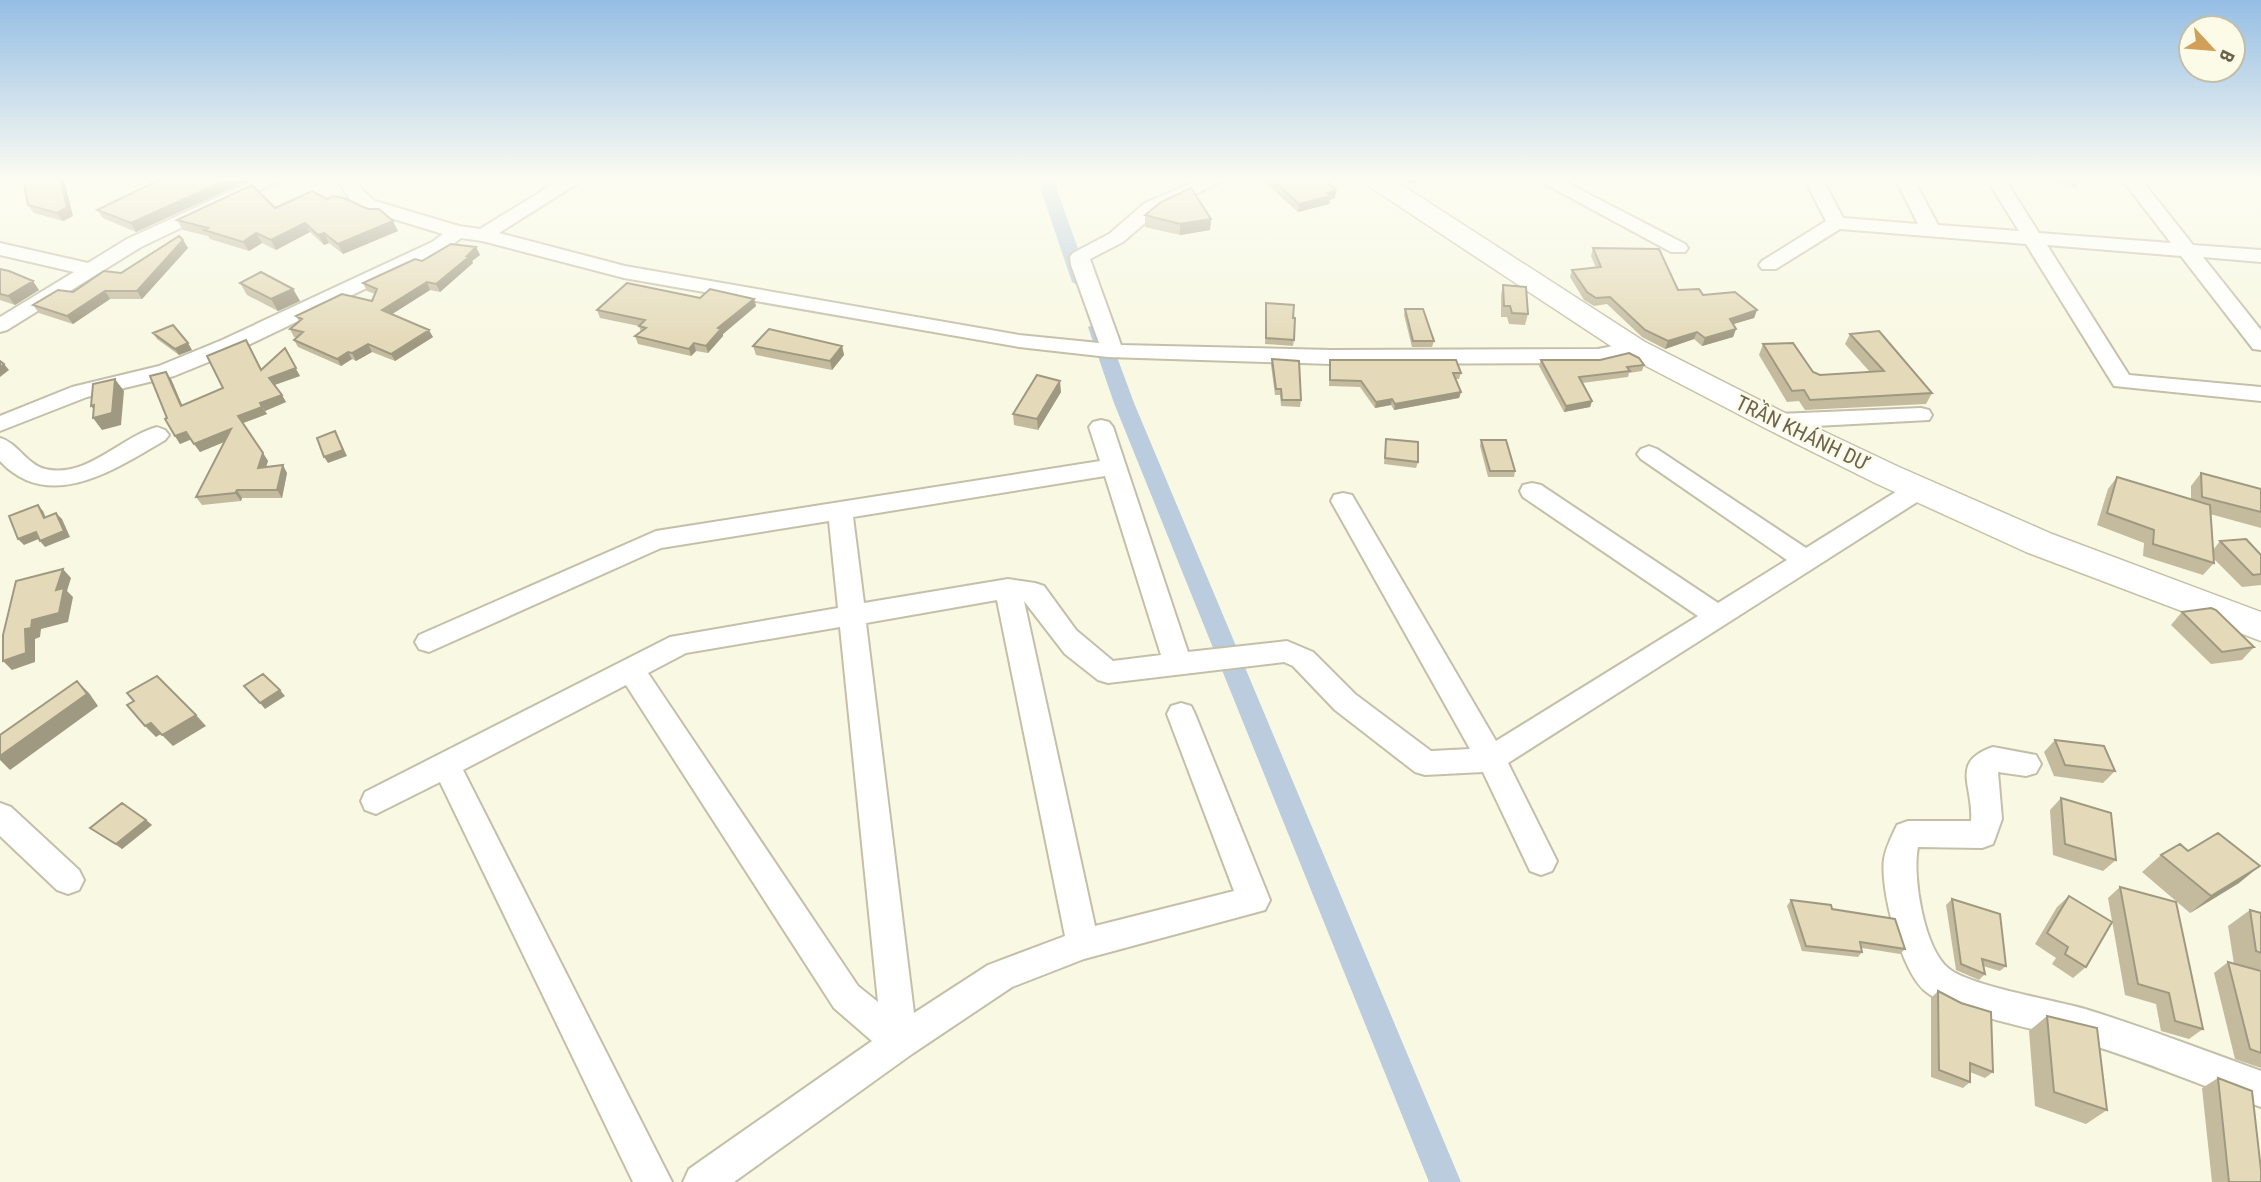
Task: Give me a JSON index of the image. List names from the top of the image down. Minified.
{"streets":{"street":["TRẦN KHÁNH DƯ"]},"north":"bottom right"}
